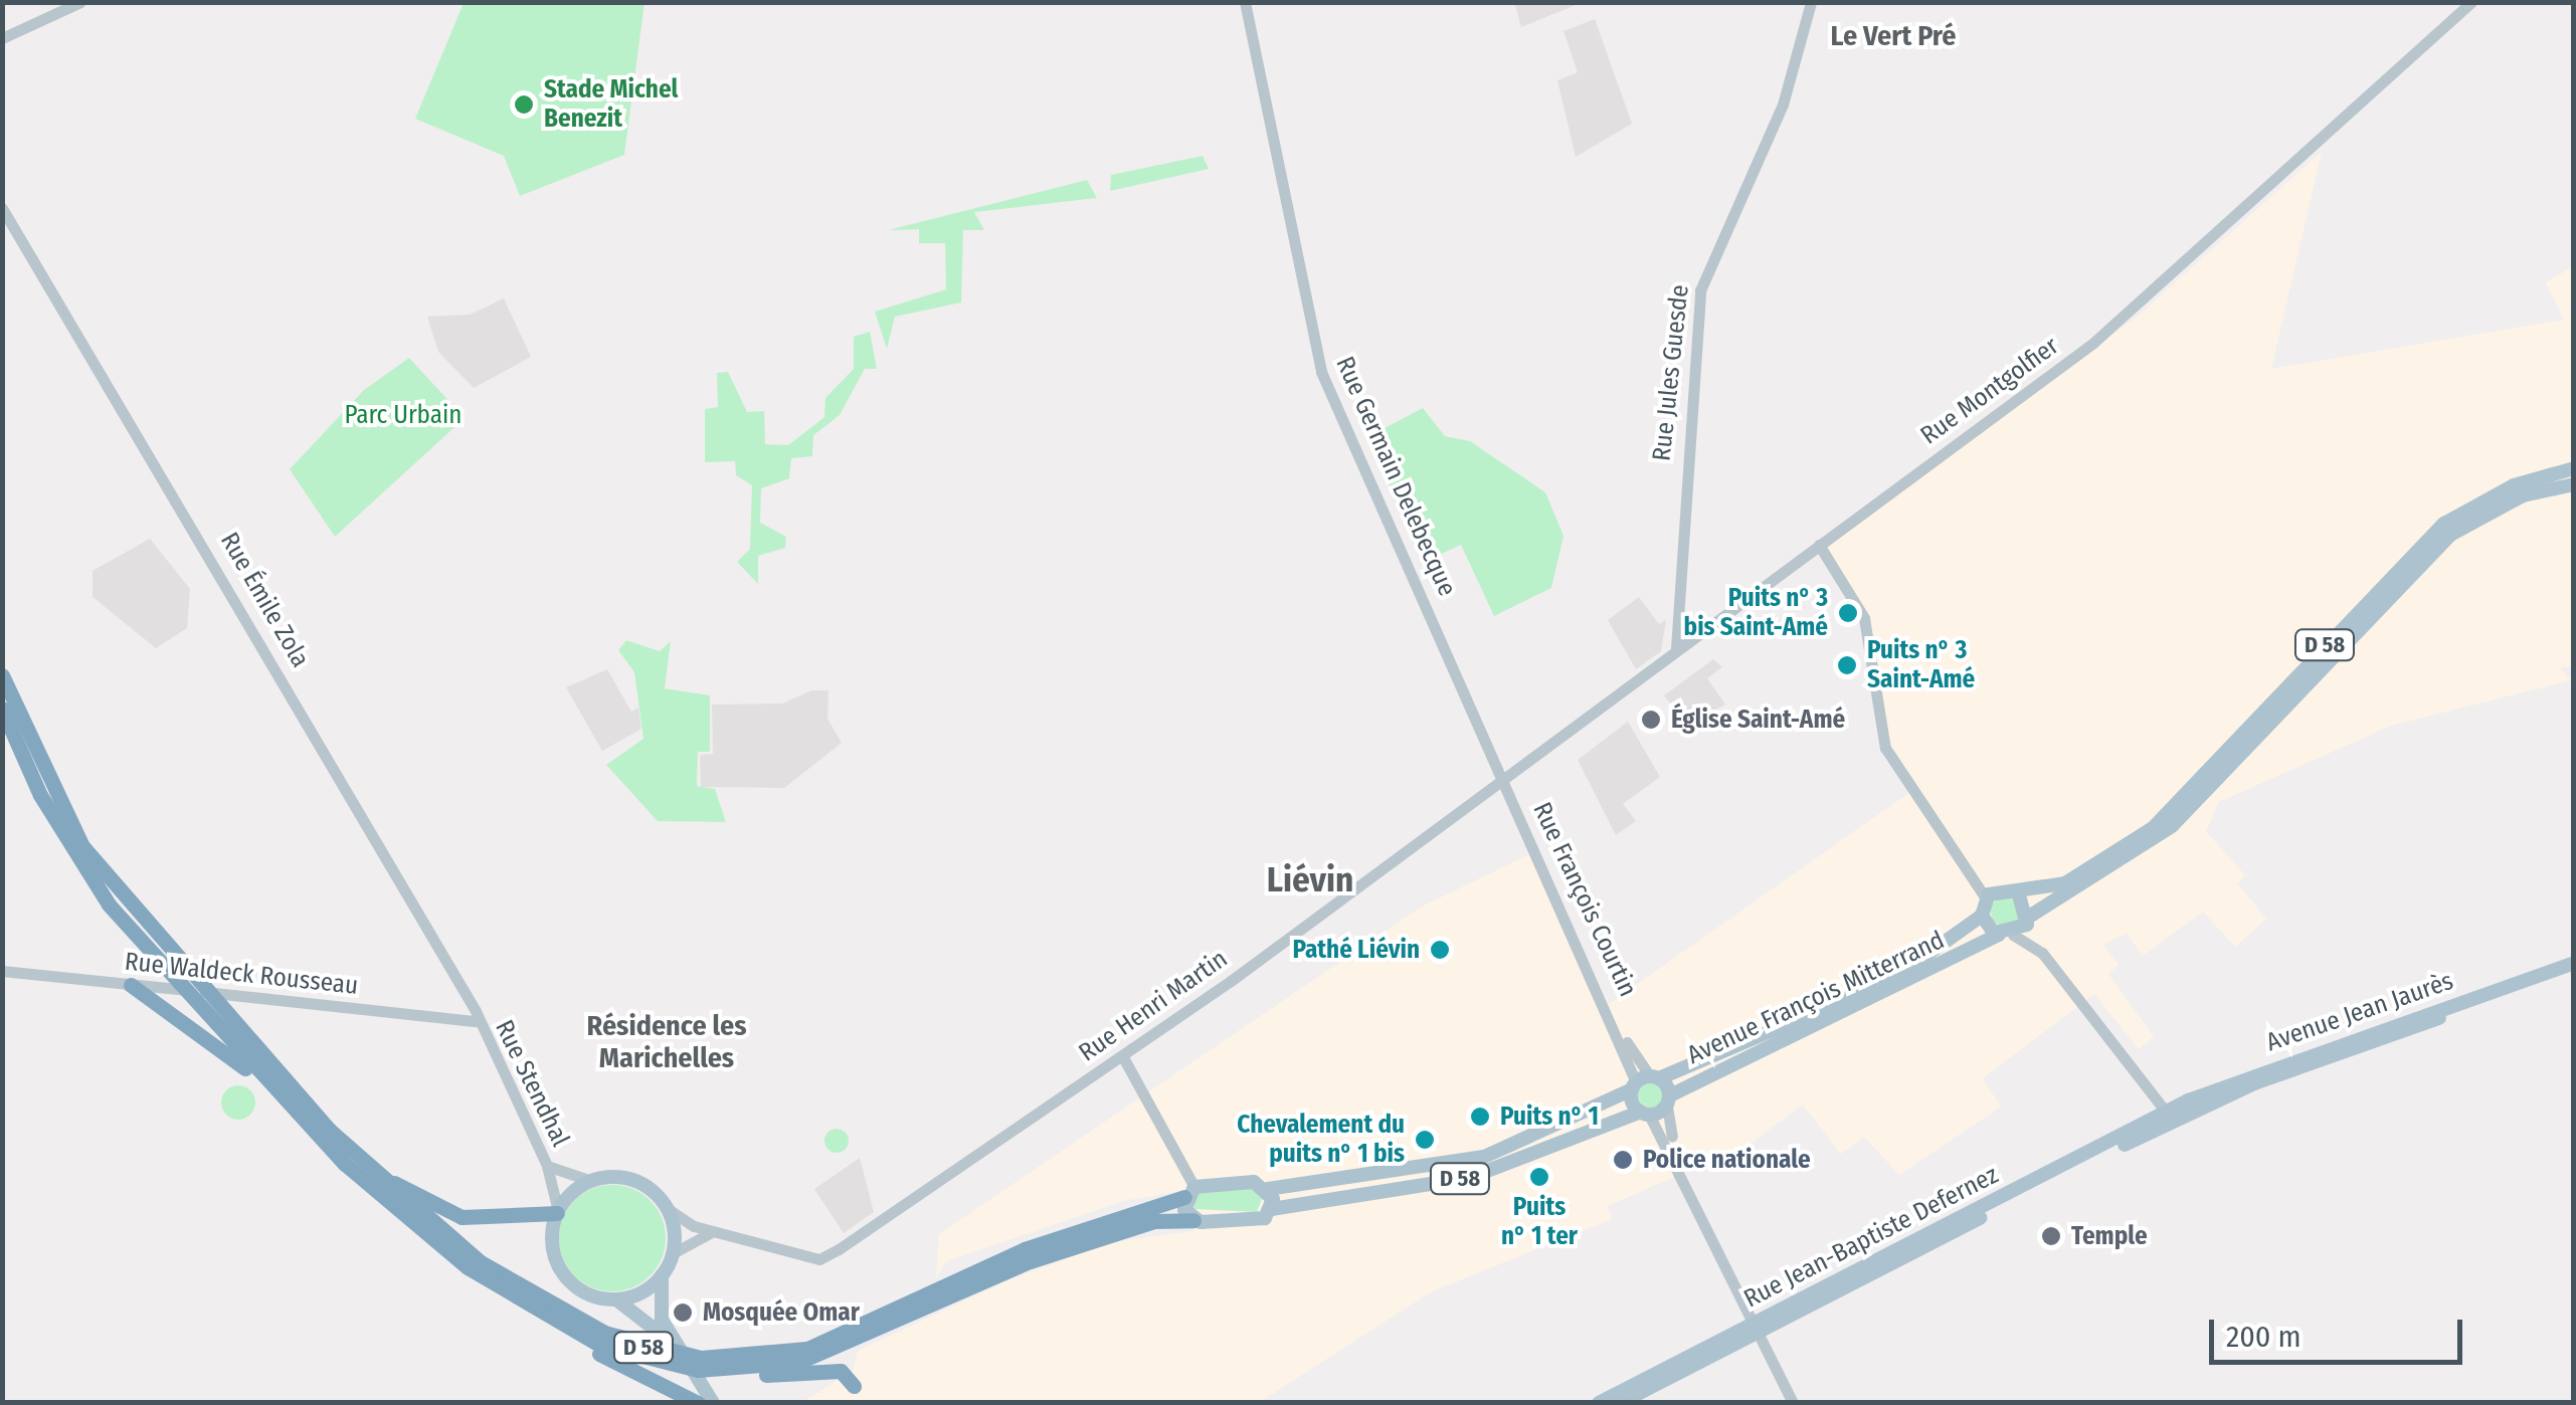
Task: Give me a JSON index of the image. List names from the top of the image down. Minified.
{"streets":{"highway":["D 58"],"main road":["Avenue François Mitterrand","Avenue Jean Jaurès","Rue Jean-Baptiste Defernez"],"street":["Rue Jules Guesde","Rue Montgolfier","Rue Germain Delebecque","Rue Émile Zola","Rue François Courtin","Rue Waldeck Rousseau","Rue Henri Martin","Rue Stendhal"]},"crossings":[["Rue Jules Guesde","Rue Montgolfier"],["Rue Montgolfier","Rue Germain Delebecque"],["Rue Montgolfier","Rue François Courtin"],["Rue Montgolfier","Rue Henri Martin"],["Rue Germain Delebecque","Rue François Courtin"],["Rue Germain Delebecque","Rue Henri Martin"],["Rue Émile Zola","Rue Waldeck Rousseau"],["Rue Émile Zola","Rue Stendhal"],["D 58","Rue François Courtin"],["D 58","Avenue François Mitterrand"],["Rue François Courtin","Rue Henri Martin"],["Rue Waldeck Rousseau","Rue Stendhal"],["Avenue Jean Jaurès","Rue Jean-Baptiste Defernez"]],"districts":["Le Vert Pré","Liévin","Résidence les Marichelles"],"parks":["Parc Urbain"],"places":["Stade Michel Benezit","Puits n° 3 bis Saint-Amé","Puits n° 3 Saint-Amé","Église Saint-Amé","Pathé Liévin","Puits n° 1","Chevalement du puits n° 1 bis","Police nationale","Puits n° 1 ter","Temple","Mosquée Omar"],"scale_bar":"200 m"}
